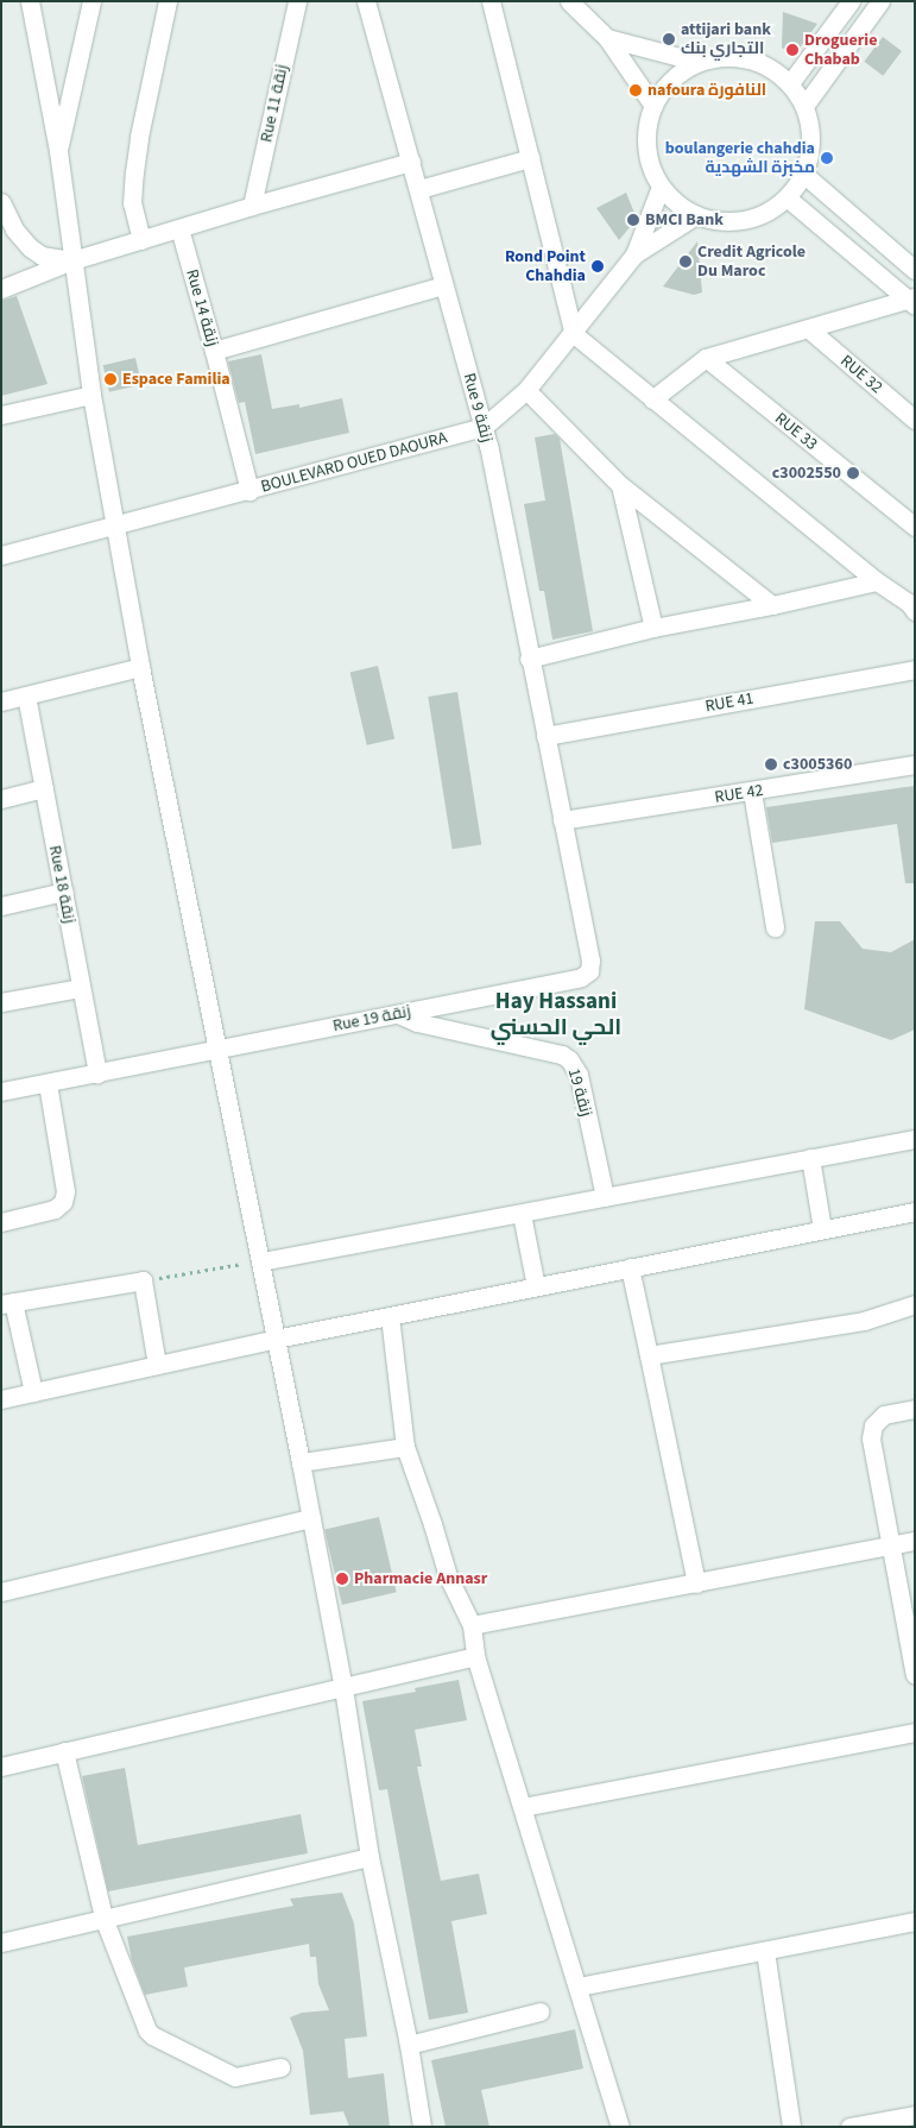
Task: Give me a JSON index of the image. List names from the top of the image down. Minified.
{"streets":{"street":["Rue 11 زنقة","Rue 14 زنقة","RUE 32","Rue 9 زنقة","RUE 33","BOULEVARD OUED DAOURA","RUE 41","RUE 42","Rue 18 زنقة","Rue 19 زنقة","19 زنقة"]},"crossings":[["Rue 14 زنقة","BOULEVARD OUED DAOURA"],["Rue 9 زنقة","BOULEVARD OUED DAOURA"],["Rue 9 زنقة","RUE 41"],["Rue 9 زنقة","RUE 42"],["Rue 9 زنقة","Rue 19 زنقة"],["RUE 42","Rue 19 زنقة"],["Rue 18 زنقة","Rue 19 زنقة"],["Rue 19 زنقة","19 زنقة"]],"districts":["Hay Hassani الحي الحسني"],"places":["attijari bank التجاري بنك","Droguerie Chabab","nafoura النافورة","boulangerie chahdia مخبزة الشهدية","BMCI Bank","Credit Agricole Du Maroc","Rond Point Chahdia","Espace Familia","c3002550","c3005360","Pharmacie Annasr"]}
